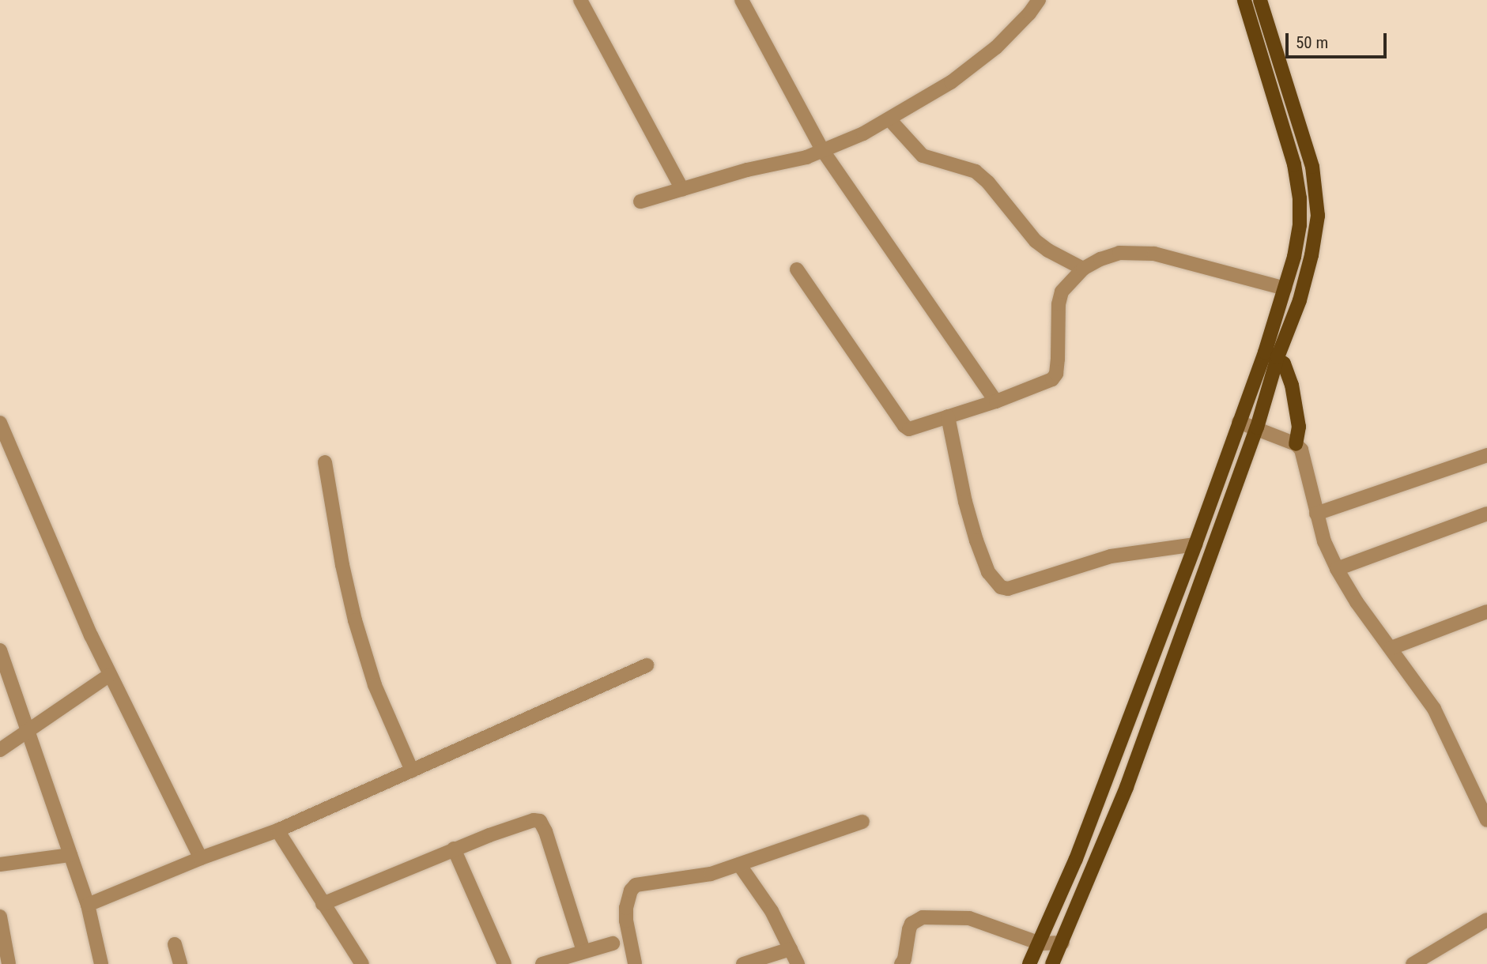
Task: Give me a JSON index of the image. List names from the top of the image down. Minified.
{"scale_bar":"50 m"}
